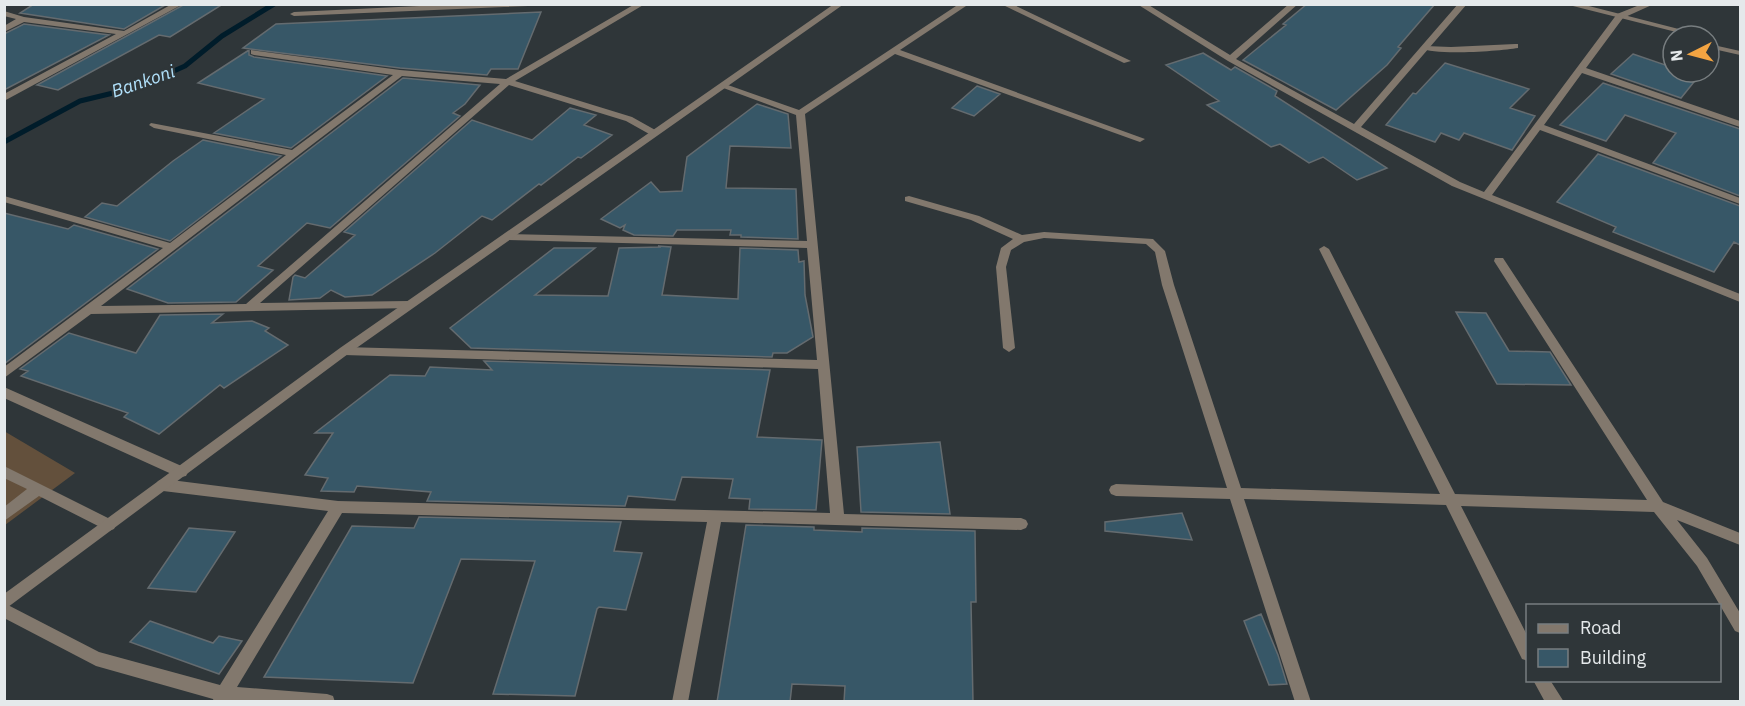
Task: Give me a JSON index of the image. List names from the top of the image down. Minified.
{"water":["Bankoni"],"legend":["Road","Building"],"north":"left"}
